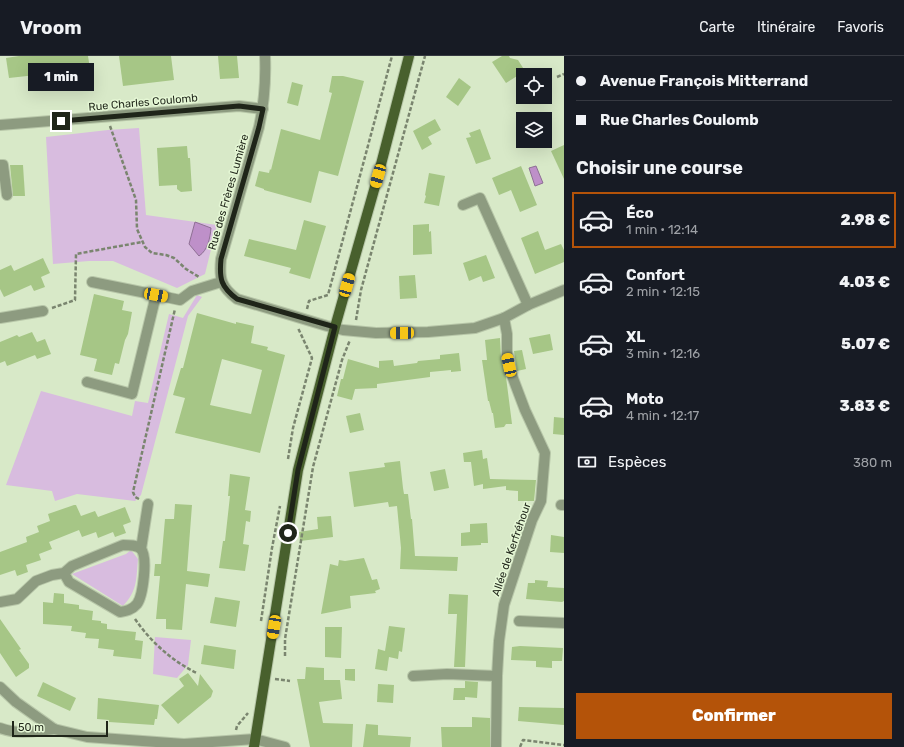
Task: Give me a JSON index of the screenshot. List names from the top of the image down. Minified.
{"streets":{"street":["Rue Charles Coulomb","Rue des Frères Lumière","Allée de Kerfréhour"]},"crossings":[["Rue Charles Coulomb","Rue des Frères Lumière"]],"scale_bar":"50 m","page":{"header":"Vroom","nav":["Carte","Itinéraire","Favoris"],"banner":["Avenue François Mitterrand","Rue Charles Coulomb"],"bubble":"1 min","heading":"Choisir une course","list":[{"name":"Éco","note":"1 min · 12:14","value":"2.98 €"},{"name":"Confort","note":"2 min · 12:15","value":"4.03 €"},{"name":"XL","note":"3 min · 12:16","value":"5.07 €"},{"name":"Moto","note":"4 min · 12:17","value":"3.83 €"}],"pay":["Espèces","380 m"],"buttons":"Confirmer","scale":"50 m"}}
